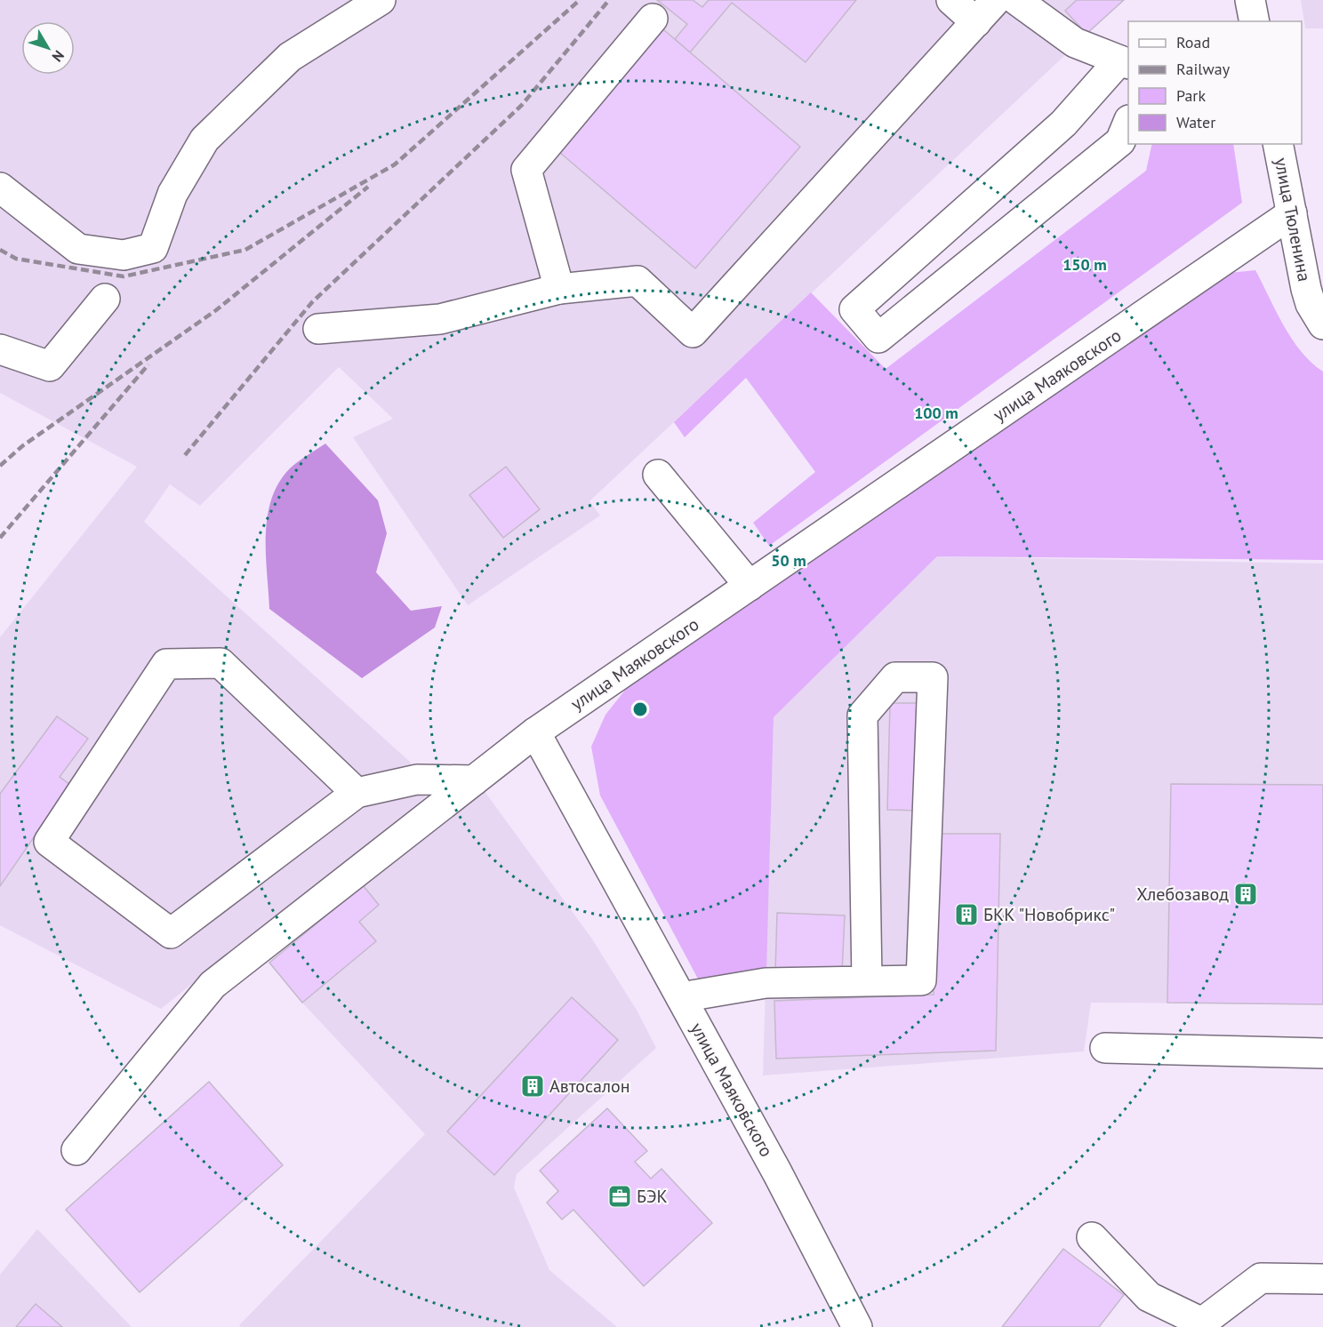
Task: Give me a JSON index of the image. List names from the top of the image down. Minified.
{"streets":{"street":["улица Тюленина","улица Маяковского"]},"crossings":[["улица Тюленина","улица Маяковского"]],"places":{"building":["Хлебозавод","БКК \"Новобрикс\"","Автосалон"],"office":["БЭК"]},"legend":["Road","Railway","Park","Water"],"north":"bottom right","rings":["150 m","100 m","50 m"]}
